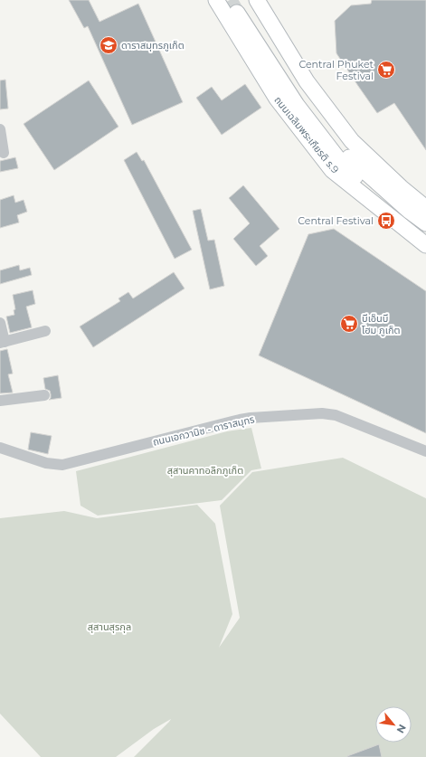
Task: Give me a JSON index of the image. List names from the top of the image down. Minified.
{"streets":{"main road":["ถนนเฉลิมพระเกียรติ ร.9"],"street":["ถนนเอกวานิช - ดาราสมุทร"]},"parks":["สุสานคาทอลิกภูเก็ต","สุสานสุรกุล"],"places":{"school or university":["ดาราสมุทรภูเก็ต"],"supermarket":["Central Phuket Festival","บีเอ็นบี โฮม ภูเก็ต"],"bus stop":["Central Festival"]},"north":"bottom right"}
